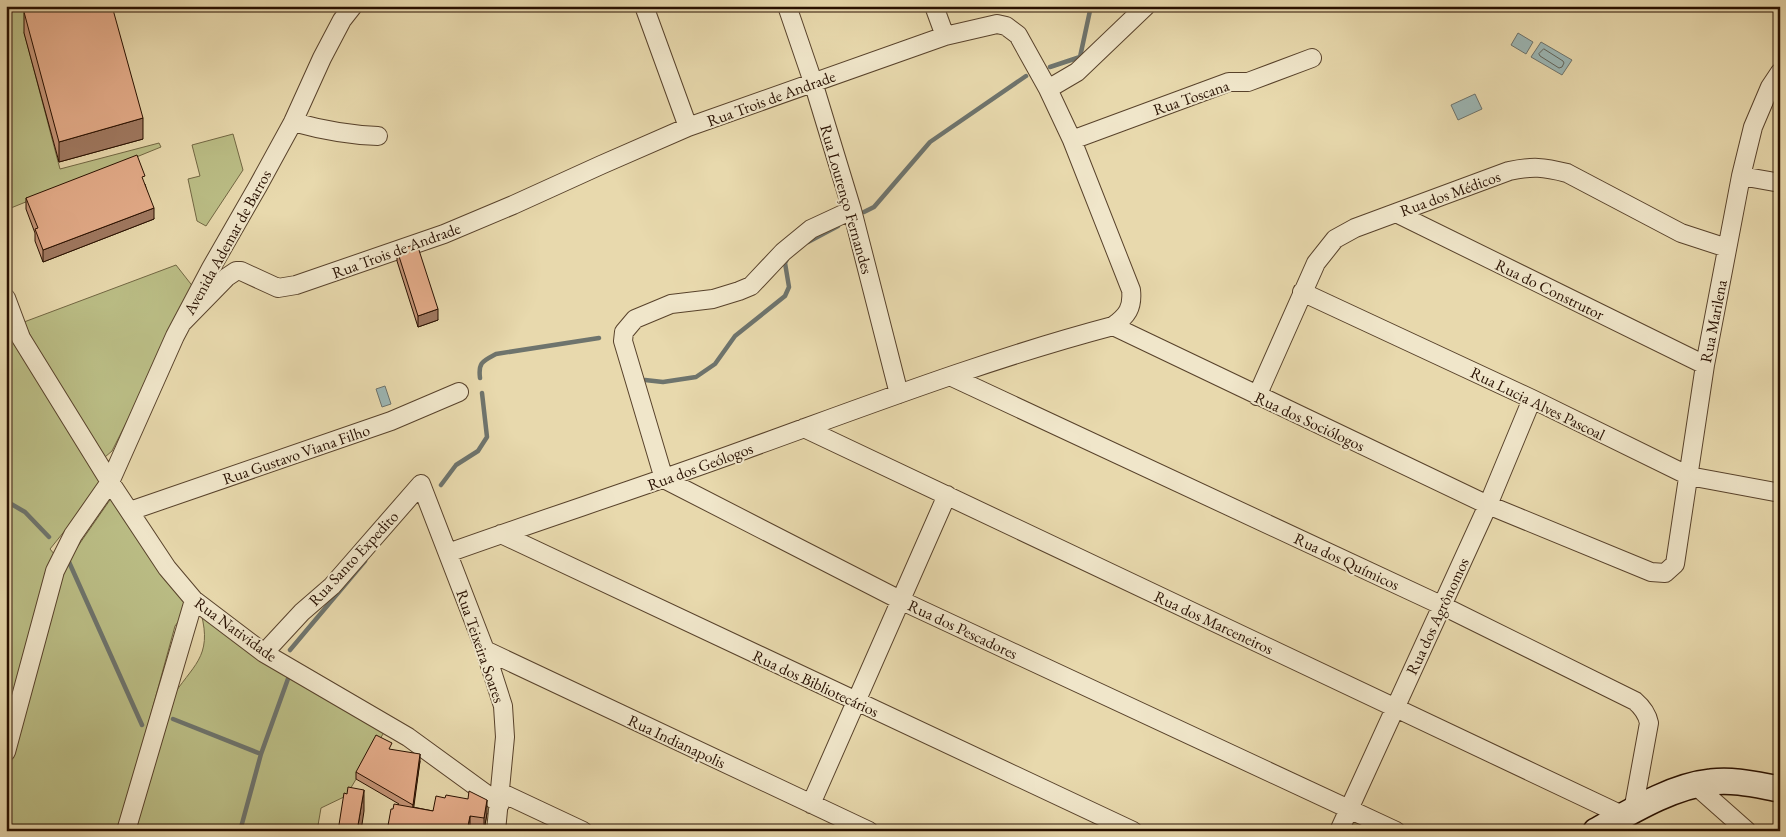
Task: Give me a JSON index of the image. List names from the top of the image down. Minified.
{"streets":{"street":["Rua Toscana","Rua Trois de Andrade","Rua dos Médicos","Rua Lourenço Fernandes","Avenida Ademar de Barros","Rua do Construtor","Rua Marilena","Rua Lucia Alves Pascoal","Rua dos Sociólogos","Rua Gustavo Viana Filho","Rua dos Geólogos","Rua Santo Expedito","Rua dos Químicos","Rua dos Agrônomos","Rua dos Marceneiros","Rua Natividade","Rua dos Pescadores","Rua Teixeira Soares","Rua dos Bibliotecários","Rua Indianapolis"]},"crossings":[["Rua Toscana","Rua Trois de Andrade"],["Rua Trois de Andrade","Rua Lourenço Fernandes"],["Rua Trois de Andrade","Rua dos Sociólogos"],["Rua dos Médicos","Rua do Construtor"],["Rua dos Médicos","Rua Marilena"],["Rua dos Médicos","Rua Lucia Alves Pascoal"],["Rua dos Médicos","Rua dos Sociólogos"],["Rua Lourenço Fernandes","Rua dos Geólogos"],["Avenida Ademar de Barros","Rua Natividade"],["Rua do Construtor","Rua Marilena"],["Rua Marilena","Rua Lucia Alves Pascoal"],["Rua Marilena","Rua dos Sociólogos"],["Rua Lucia Alves Pascoal","Rua dos Agrônomos"],["Rua dos Sociólogos","Rua dos Agrônomos"],["Rua Gustavo Viana Filho","Rua Natividade"],["Rua dos Geólogos","Rua dos Químicos"],["Rua dos Geólogos","Rua dos Marceneiros"],["Rua dos Geólogos","Rua dos Pescadores"],["Rua dos Geólogos","Rua Teixeira Soares"],["Rua dos Geólogos","Rua dos Bibliotecários"],["Rua Santo Expedito","Rua Natividade"],["Rua Santo Expedito","Rua Teixeira Soares"],["Rua dos Químicos","Rua dos Agrônomos"],["Rua dos Químicos","Rua dos Marceneiros"],["Rua dos Agrônomos","Rua dos Marceneiros"],["Rua dos Agrônomos","Rua dos Pescadores"],["Rua Natividade","Rua Teixeira Soares"],["Rua Teixeira Soares","Rua Indianapolis"]]}
